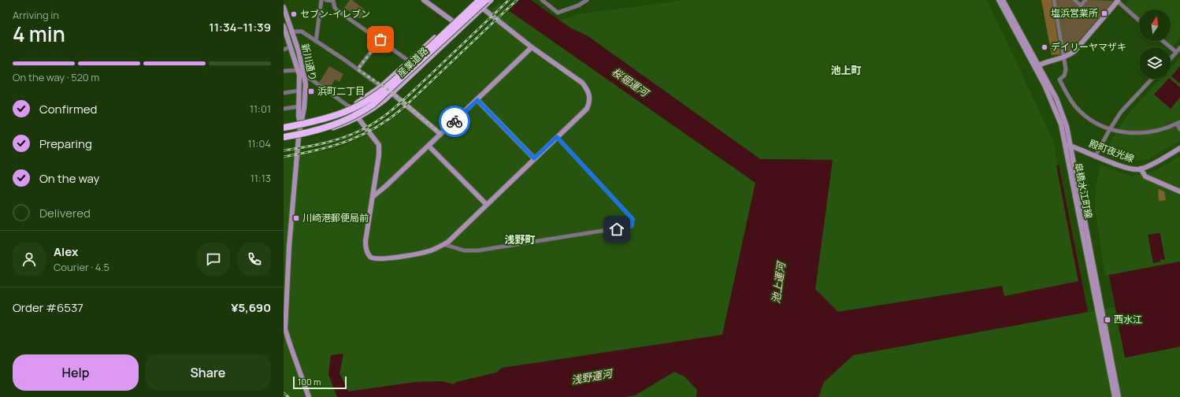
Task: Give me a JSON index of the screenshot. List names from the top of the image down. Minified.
{"streets":{"main road":["産業道路"],"street":["新川通り","殿町夜光線","皐橋水江町線"]},"crossings":[["新川通り","産業道路"],["殿町夜光線","皐橋水江町線"]],"districts":["池上町","浅野町"],"water":["桜堀運河","池上運河","浅野運河"],"places":{"transit":["塩浜営業所","浜町二丁目","川崎港郵便局前","西水江"],"other":["セブン-イレブン","デイリーヤマザキ"]},"scale_bar":"100 m","north":"top","page":{"heading":["4 min","Arriving in","11:34–11:39"],"panel":["Alex","Courier · 4.5","Order #6537","¥5,690"],"bar":"On the way · 520 m","list":[["Confirmed","11:01"],["Preparing","11:04"],["On the way","11:13"],"Delivered"],"buttons":["Help","Share"],"scale":"100 m"}}
